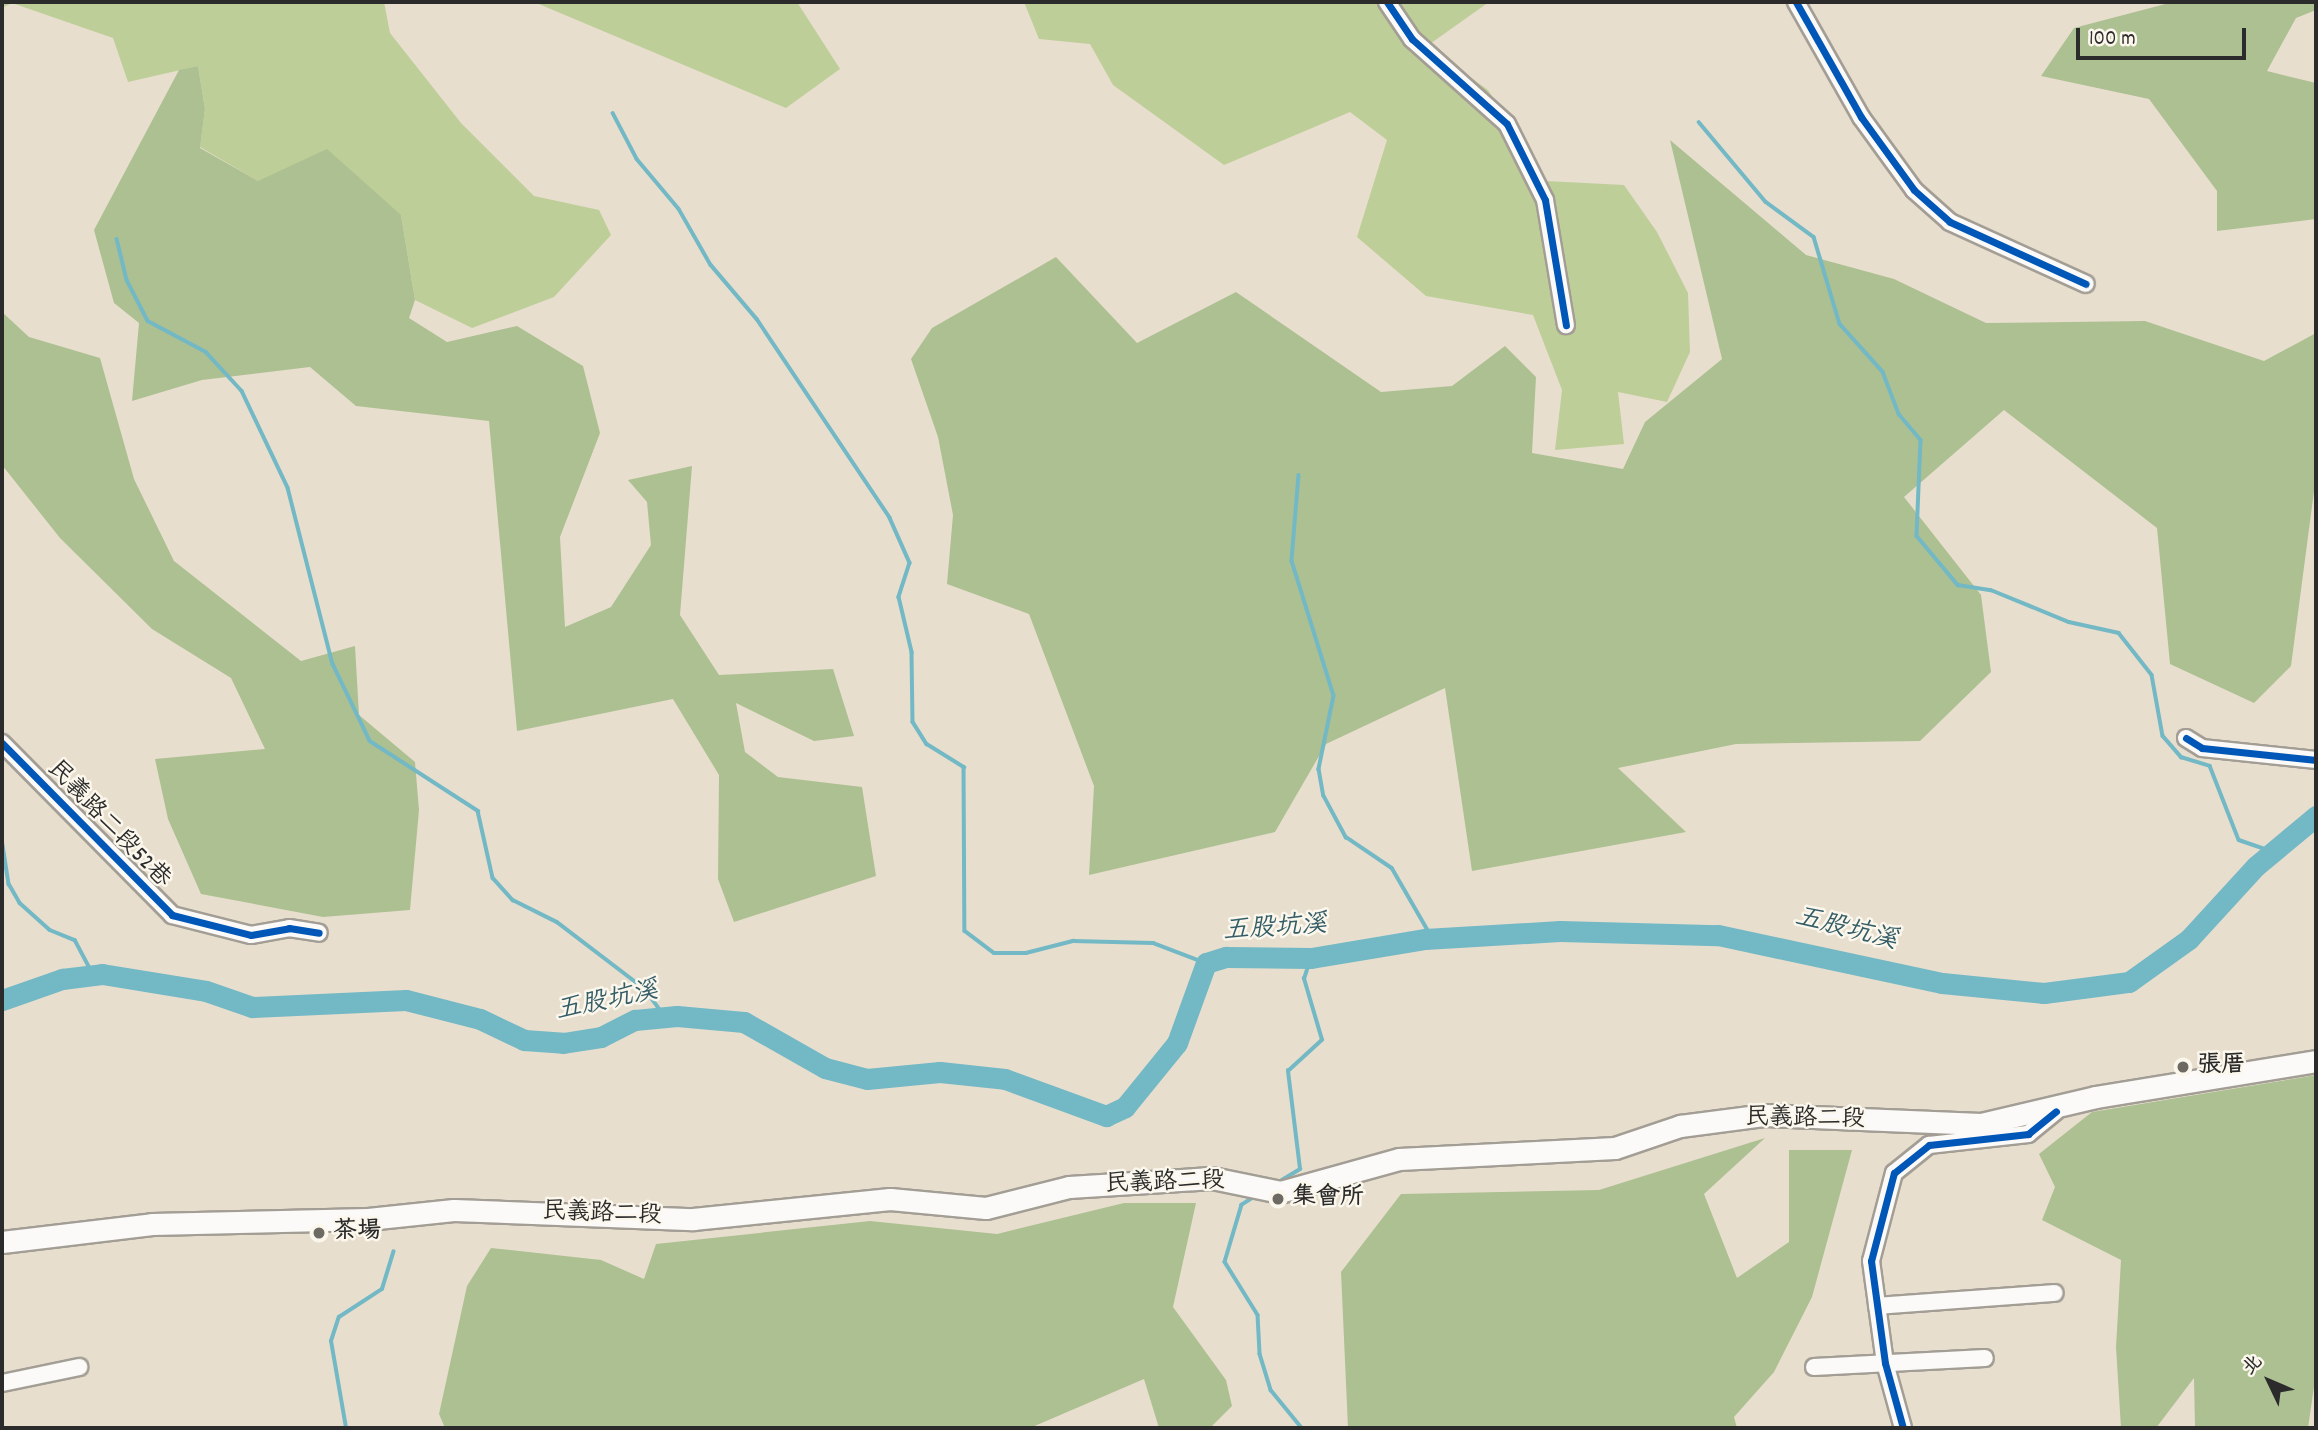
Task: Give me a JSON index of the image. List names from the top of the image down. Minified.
{"streets":{"main road":["民義路二段"],"street":["民義路二段52巷"]},"water":["五股坑溪"],"places":["張厝","集會所","茶場"],"scale_bar":"100 m","north":"top left"}
